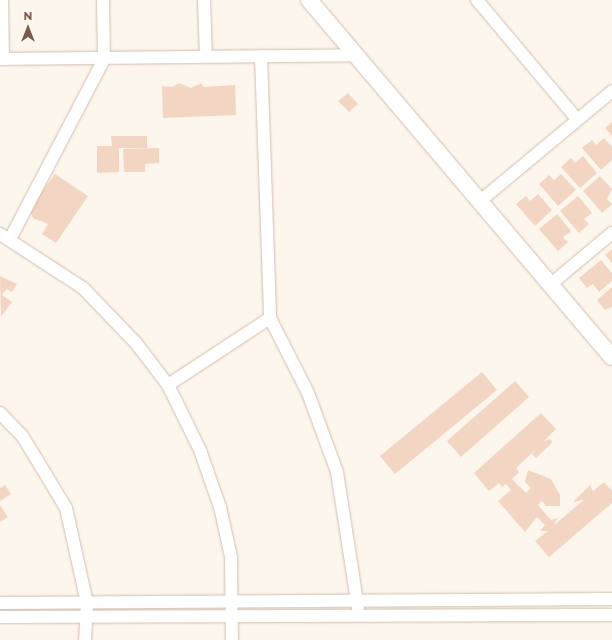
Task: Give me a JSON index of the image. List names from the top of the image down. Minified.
{"north":"top"}
